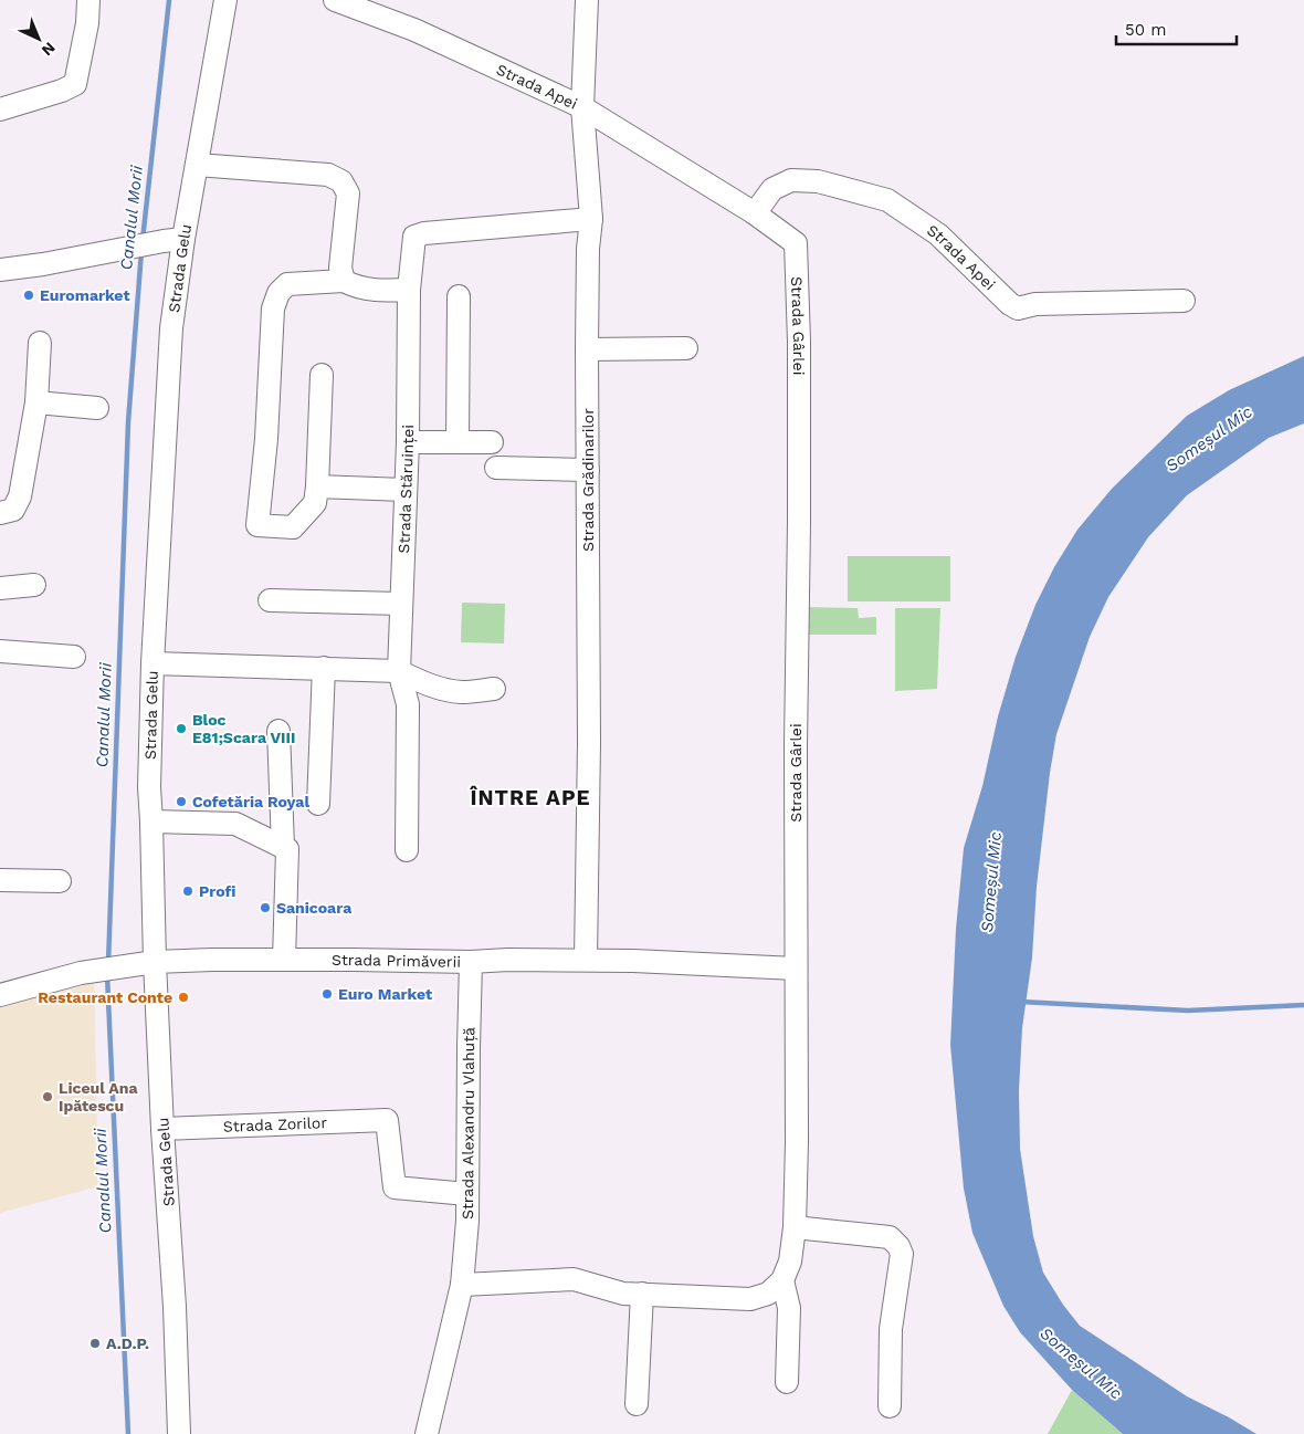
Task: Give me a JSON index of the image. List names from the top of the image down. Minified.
{"streets":{"street":["Strada Apei","Strada Gelu","Strada Gârlei","Strada Grădinarilor","Strada Stăruinței","Strada Primăverii","Strada Alexandru Vlahuță","Strada Zorilor"]},"crossings":[["Strada Apei","Strada Gârlei"],["Strada Apei","Strada Grădinarilor"],["Strada Gelu","Strada Primăverii"],["Strada Gelu","Strada Zorilor"],["Strada Gârlei","Strada Primăverii"],["Strada Grădinarilor","Strada Stăruinței"],["Strada Grădinarilor","Strada Primăverii"],["Strada Primăverii","Strada Alexandru Vlahuță"],["Strada Alexandru Vlahuță","Strada Zorilor"]],"districts":["ÎNTRE APE"],"water":["Canalul Morii","Someșul Mic"],"places":["Euromarket","Bloc E81;Scara VIII","Cofetăria Royal","Profi","Sanicoara","Euro Market","Restaurant Conte","Liceul Ana Ipătescu","A.D.P."],"scale_bar":"50 m","north":"bottom right"}
